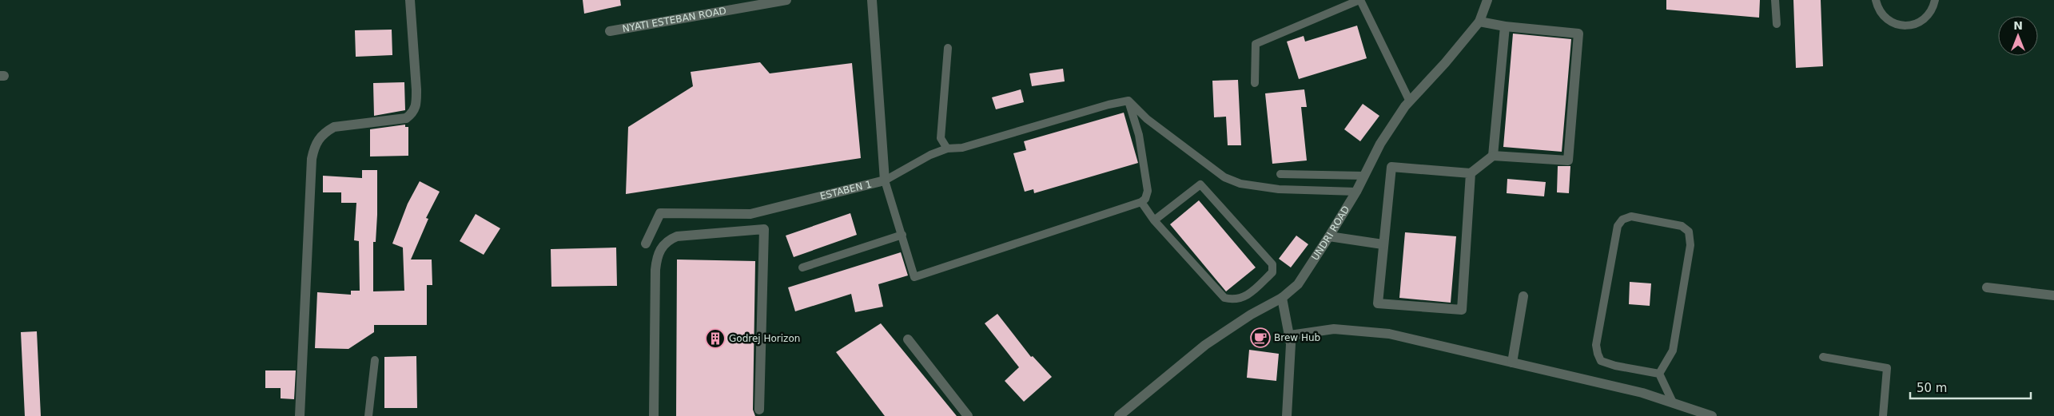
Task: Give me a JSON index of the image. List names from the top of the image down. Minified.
{"streets":{"street":["NYATI ESTEBAN ROAD","ESTABEN 1","UNDRI ROAD"]},"places":{"cafe":["Brew Hub"],"building":["Godrej Horizon"]},"scale_bar":"50 m","north":"top"}
